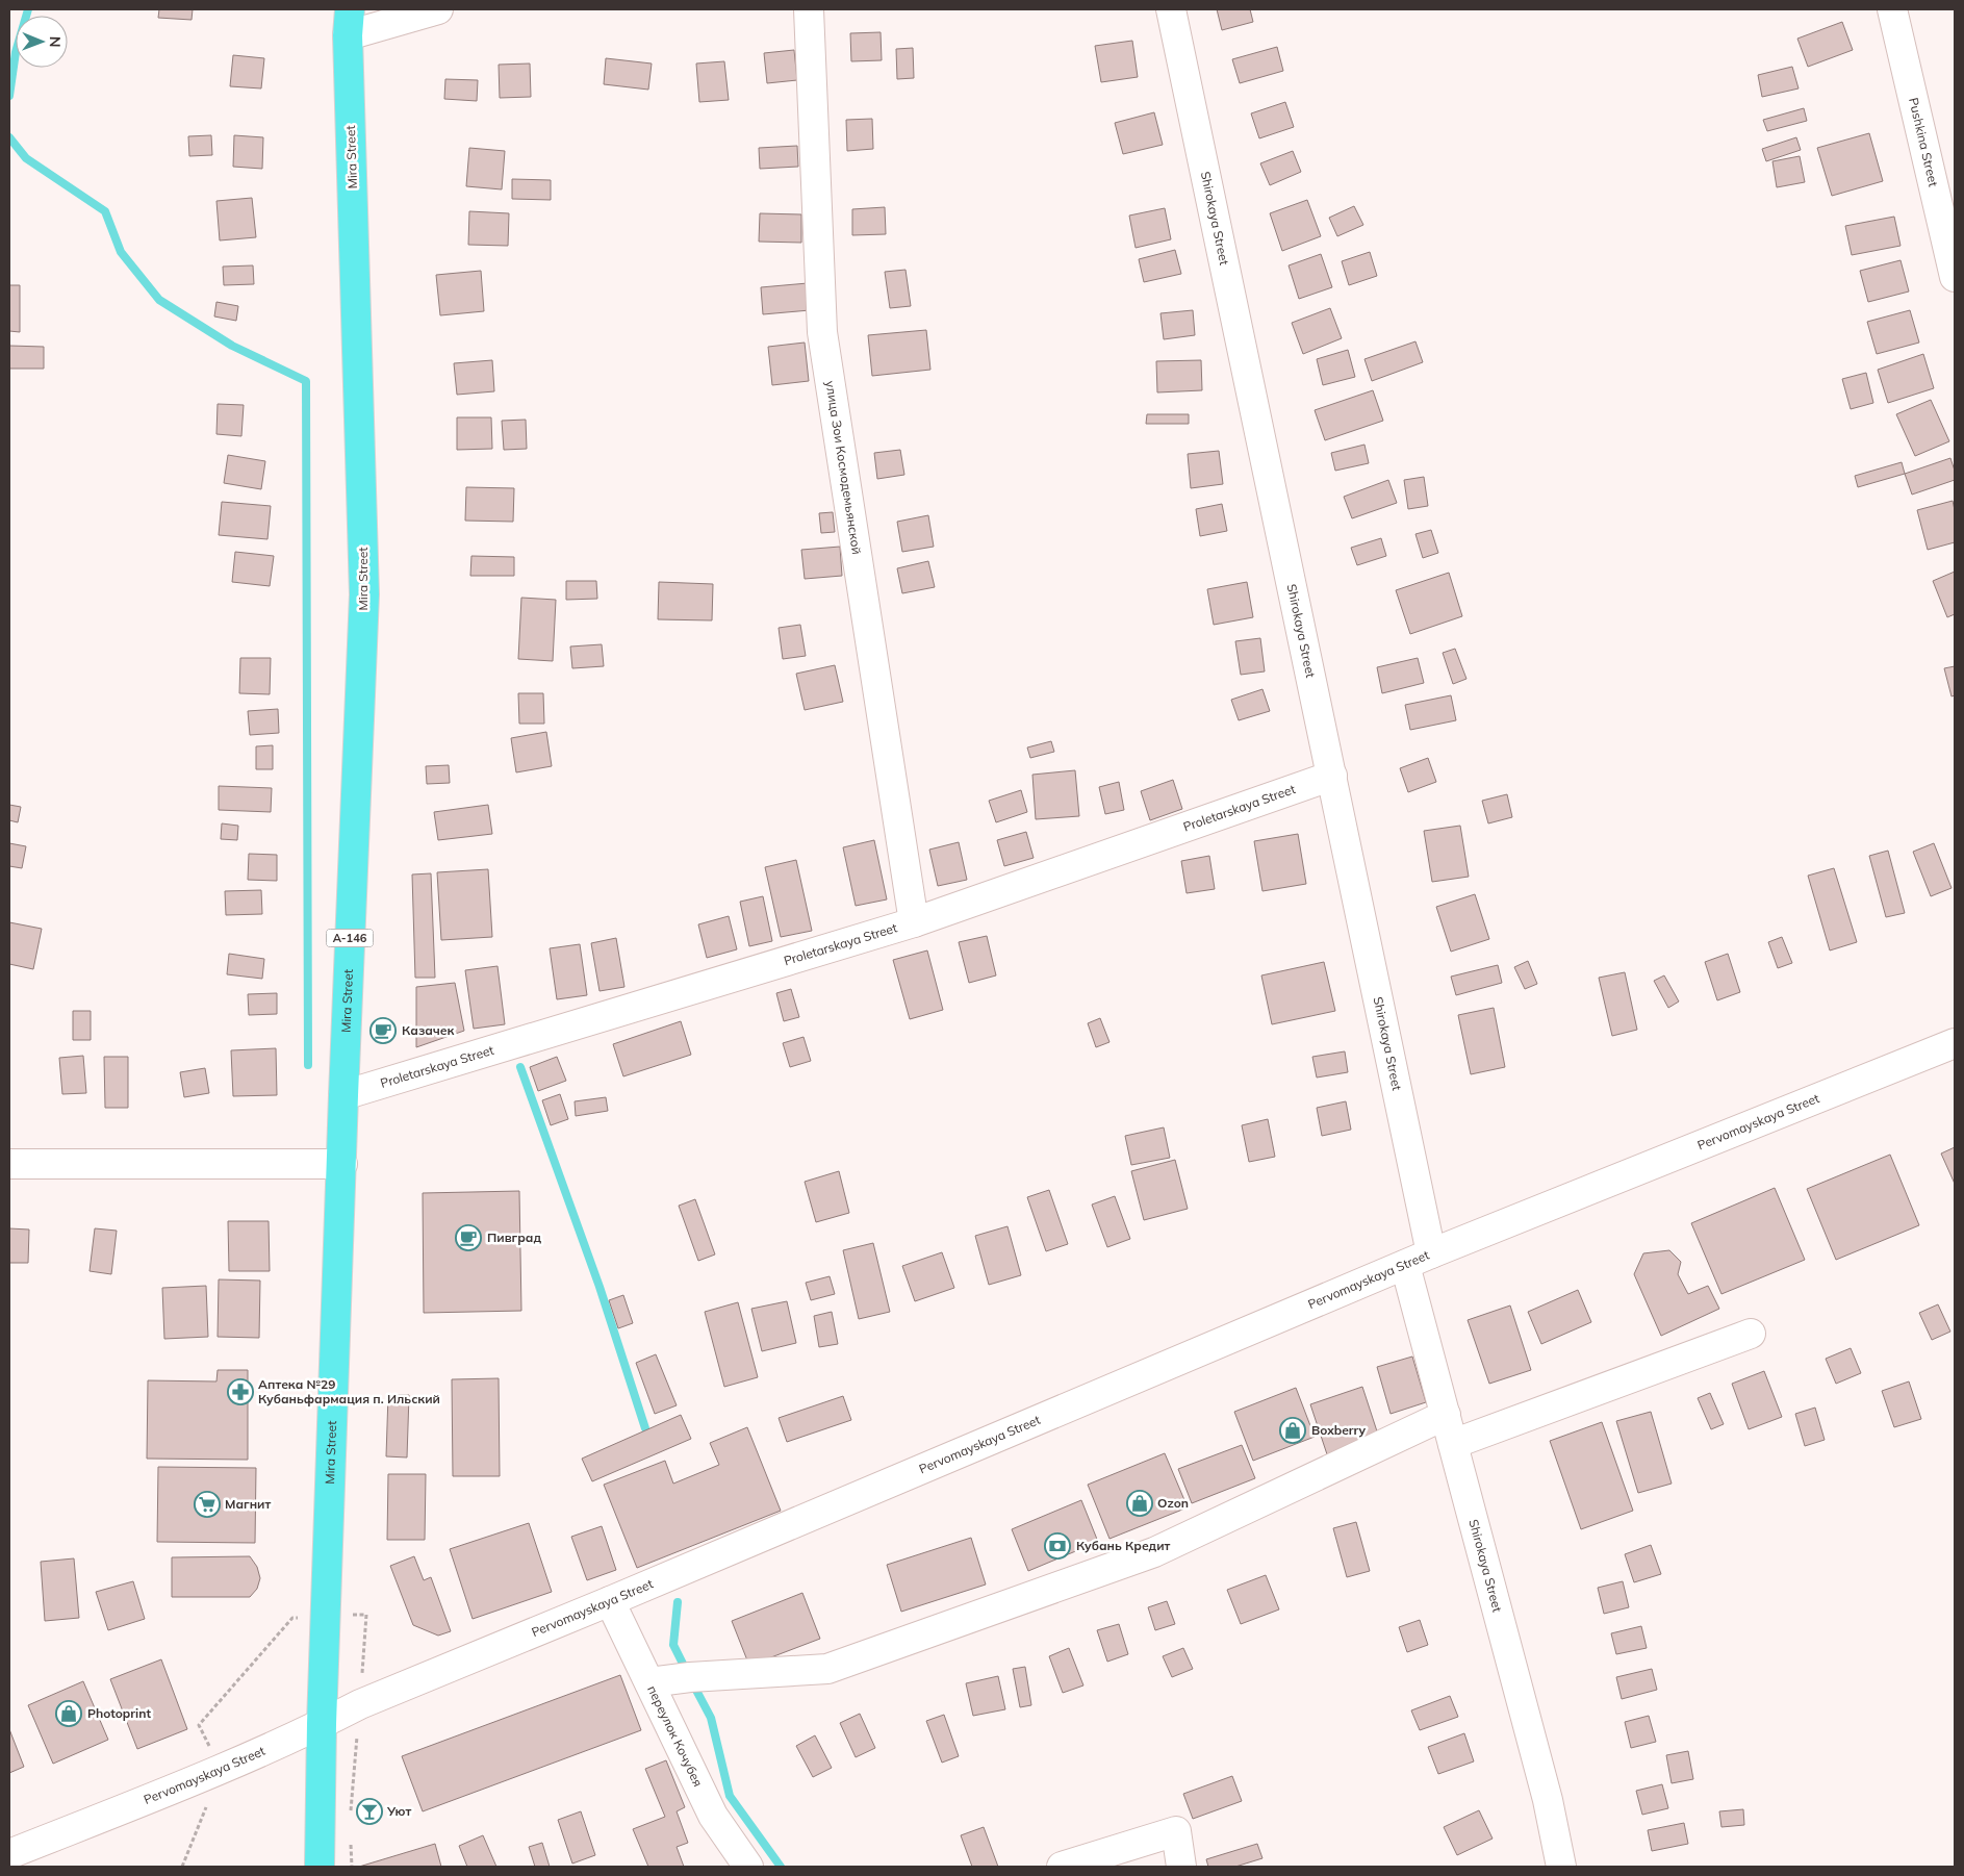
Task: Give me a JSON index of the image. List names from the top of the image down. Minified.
{"streets":{"highway":["Mira Street","А-146"],"street":["Pushkina Street","Shirokaya Street","улица Зои Космодемьянской","Proletarskaya Street","Pervomayskaya Street","переулок Кочубея"]},"crossings":[["Mira Street","Proletarskaya Street"],["Mira Street","Pervomayskaya Street"],["Shirokaya Street","Proletarskaya Street"],["Shirokaya Street","Pervomayskaya Street"],["улица Зои Космодемьянской","Proletarskaya Street"],["Pervomayskaya Street","переулок Кочубея"]],"places":{"cafe":["Казачек","Пивград"],"pharmacy":["Аптека №29 Кубаньфармация п. Ильский"],"shop":["Boxberry","Ozon","Photoprint"],"supermarket":["Магнит"],"bank":["Кубань Кредит"],"bar":["Уют"]},"north":"right"}
